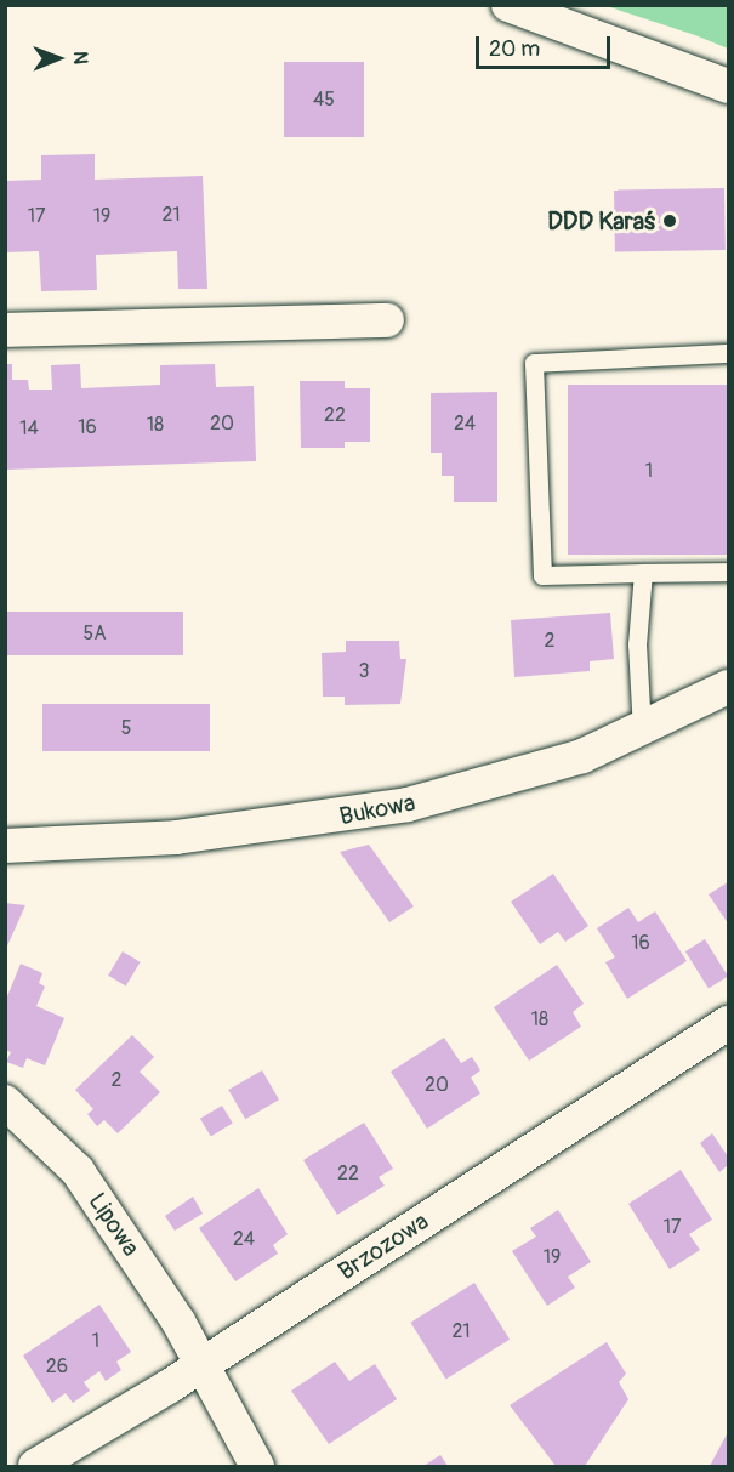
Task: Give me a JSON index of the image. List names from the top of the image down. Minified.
{"streets":{"street":["Bukowa","Lipowa","Brzozowa"]},"crossings":[["Lipowa","Brzozowa"]],"places":["DDD Karaś"],"house_numbers":["45","21","17","19","22","20","24","18","16","14","1","5A","2","3","5","16","18","2","20","22","17","24","19","21","1","26"],"scale_bar":"20 m","north":"right"}
